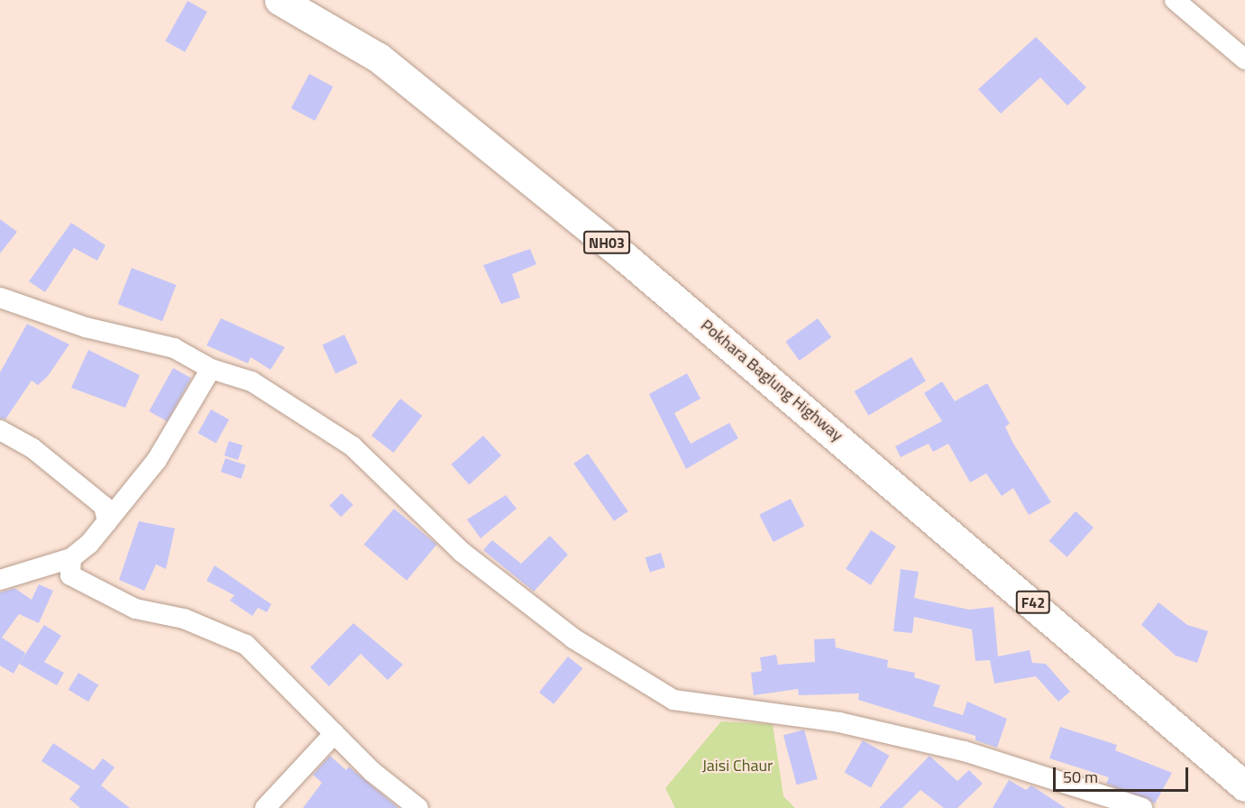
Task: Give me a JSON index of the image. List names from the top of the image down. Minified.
{"streets":{"highway":["NH03","Pokhara Baglung Highway","F42"]},"parks":["Jaisi Chaur"],"scale_bar":"50 m"}
